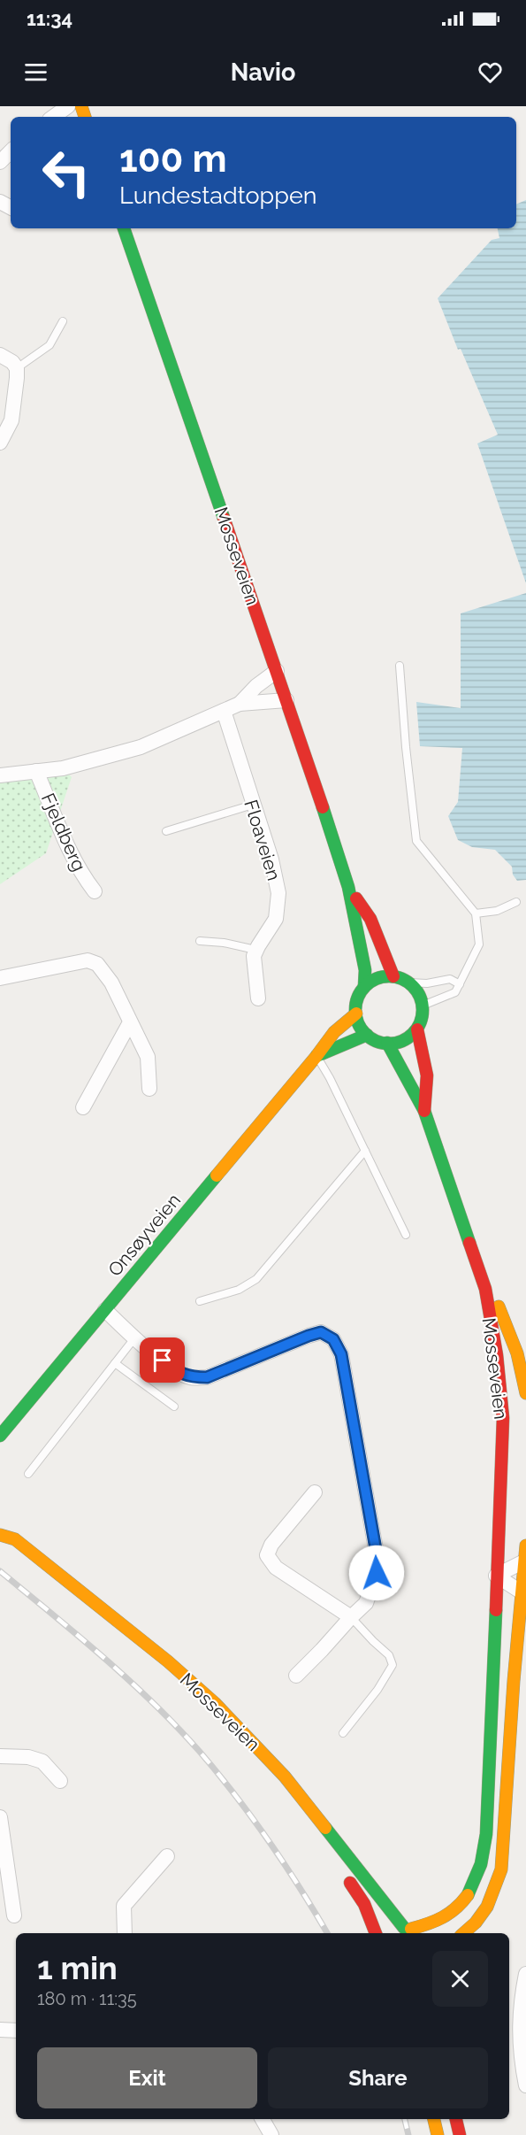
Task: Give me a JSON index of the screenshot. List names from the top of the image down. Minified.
{"streets":{"main road":["Mosseveien","Onsøyveien"],"street":["Fjeldberg","Floaveien"]},"crossings":[["Mosseveien","Onsøyveien"]],"page":{"status":"11:34","header":"Navio","turn":["100 m","Lundestadtoppen"],"heading":["1 min","180 m · 11:35"],"buttons":["Exit","Share"]}}
